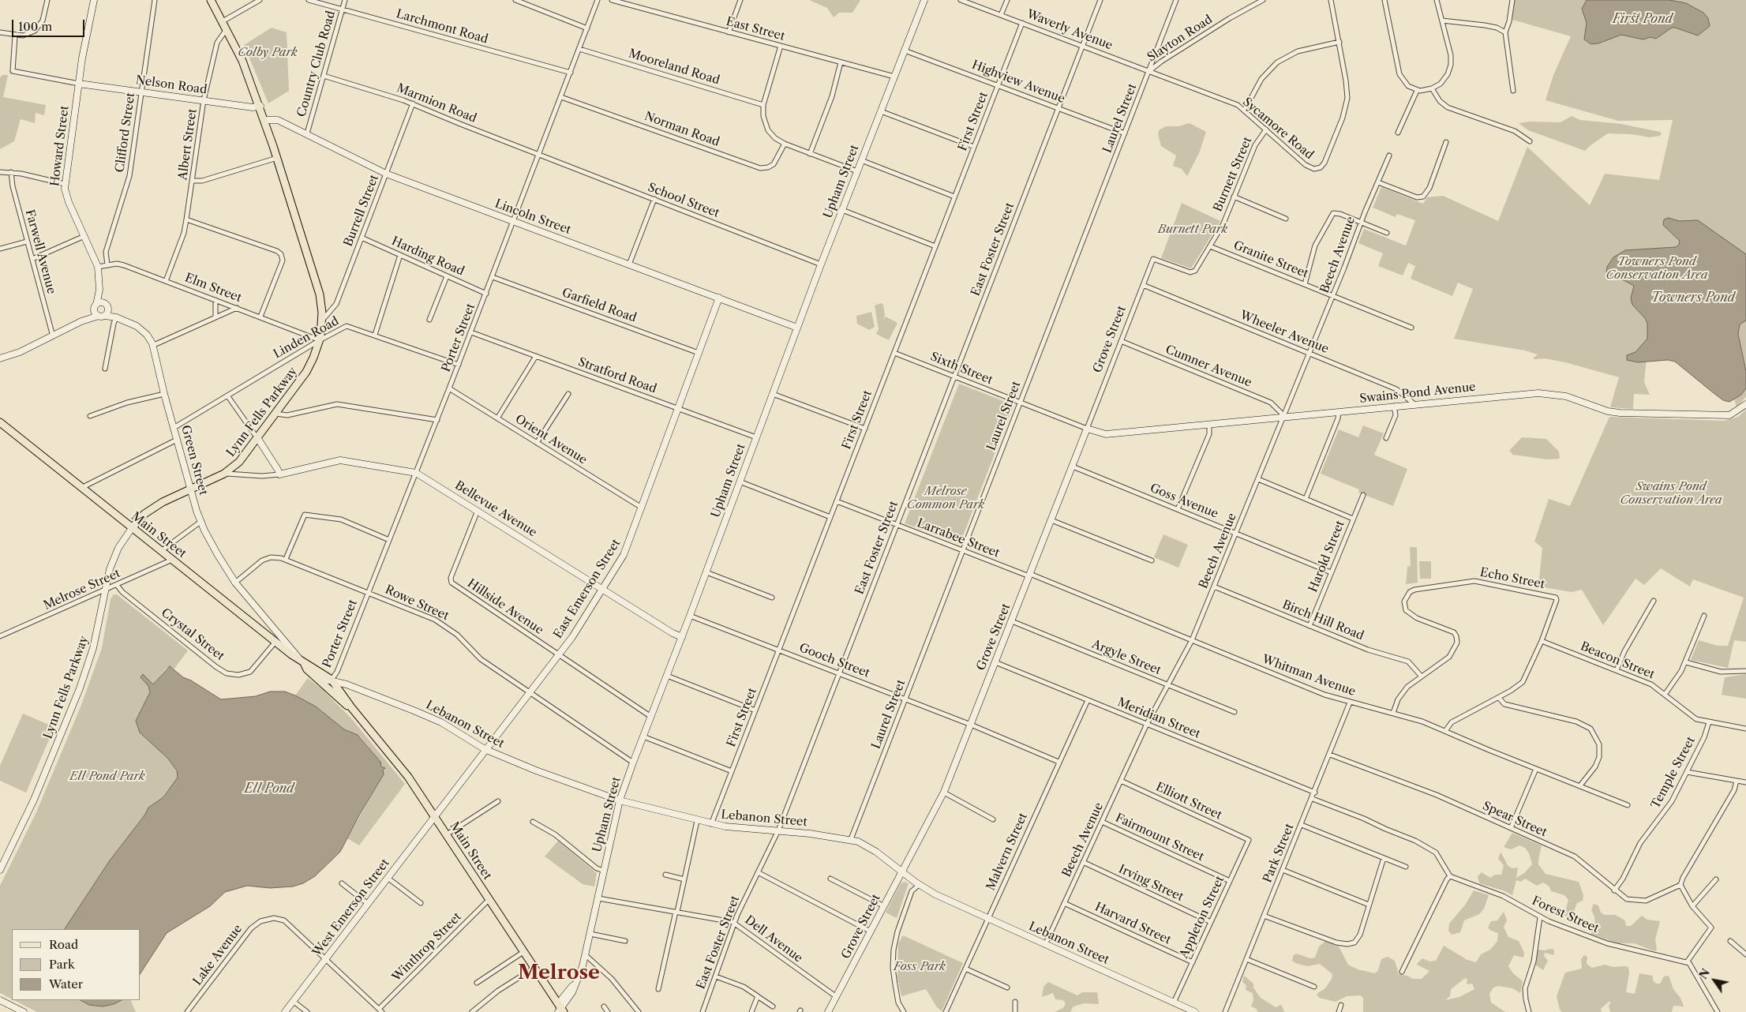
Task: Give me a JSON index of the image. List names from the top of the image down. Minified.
{"streets":{"main road":["Lynn Fells Parkway","Main Street"],"street":["Larchmont Road","East Street","Waverly Avenue","Slayton Road","Country Club Road","Mooreland Road","Highview Avenue","Nelson Road","Marmion Road","Laurel Street","First Street","Sycamore Road","Norman Road","Clifford Street","Albert Street","Howard Street","Burnett Street","Upham Street","School Street","Burrell Street","Lincoln Street","East Foster Street","Farwell Avenue","Beech Avenue","Harding Road","Granite Street","Elm Street","Garfield Road","Wheeler Avenue","Linden Road","Porter Street","Grove Street","Cumner Avenue","Sixth Street","Stratford Road","Swains Pond Avenue","Orient Avenue","Green Street","Goss Avenue","Bellevue Avenue","Larrabee Street","Harold Street","Echo Street","East Emerson Street","Melrose Street","Rowe Street","Hillside Avenue","Birch Hill Road","Crystal Street","Argyle Street","Gooch Street","Beacon Street","Whitman Avenue","Meridian Street","Lebanon Street","Temple Street","Elliott Street","Spear Street","Fairmount Street","Malvern Street","Park Street","Irving Street","West Emerson Street","Forest Street","Appleton Street","Harvard Street","Dell Avenue","Winthrop Street","Lake Avenue"]},"crossings":[["Larchmont Road","Country Club Road"],["Larchmont Road","Porter Street"],["East Street","Upham Street"],["Waverly Avenue","Slayton Road"],["Waverly Avenue","Laurel Street"],["Waverly Avenue","First Street"],["Waverly Avenue","Sycamore Road"],["Waverly Avenue","East Foster Street"],["Slayton Road","Laurel Street"],["Slayton Road","Sycamore Road"],["Country Club Road","Marmion Road"],["Country Club Road","Lincoln Street"],["Mooreland Road","Porter Street"],["Highview Avenue","Laurel Street"],["Highview Avenue","First Street"],["Highview Avenue","Upham Street"],["Highview Avenue","East Foster Street"],["Nelson Road","Clifford Street"],["Nelson Road","Albert Street"],["Nelson Road","Howard Street"],["Nelson Road","Lynn Fells Parkway"],["Marmion Road","School Street"],["Marmion Road","Burrell Street"],["Marmion Road","Porter Street"],["Laurel Street","Sycamore Road"],["Laurel Street","Sixth Street"],["Laurel Street","Larrabee Street"],["Laurel Street","Gooch Street"],["Laurel Street","Lebanon Street"],["First Street","Sixth Street"],["First Street","Larrabee Street"],["First Street","Gooch Street"],["First Street","Lebanon Street"],["Sycamore Road","Burnett Street"],["Norman Road","Porter Street"],["Clifford Street","Elm Street"],["Albert Street","Elm Street"],["Albert Street","Lynn Fells Parkway"],["Howard Street","Elm Street"],["Howard Street","Green Street"],["Burnett Street","Granite Street"],["Burnett Street","Grove Street"],["Upham Street","School Street"],["Upham Street","Lincoln Street"],["Upham Street","Stratford Road"],["Upham Street","Bellevue Avenue"],["Upham Street","Main Street"],["Upham Street","Rowe Street"],["Upham Street","Hillside Avenue"],["Upham Street","Gooch Street"],["Upham Street","Lebanon Street"],["Upham Street","Dell Avenue"],["School Street","Porter Street"],["Burrell Street","Lincoln Street"],["Burrell Street","Harding Road"],["Burrell Street","Lynn Fells Parkway"],["Lincoln Street","Porter Street"],["Lincoln Street","Lynn Fells Parkway"],["Lincoln Street","East Emerson Street"],["East Foster Street","Sixth Street"],["East Foster Street","Larrabee Street"],["East Foster Street","Gooch Street"],["East Foster Street","Lebanon Street"],["East Foster Street","Dell Avenue"],["Farwell Avenue","Green Street"],["Beech Avenue","Granite Street"],["Beech Avenue","Wheeler Avenue"],["Beech Avenue","Cumner Avenue"],["Beech Avenue","Swains Pond Avenue"],["Beech Avenue","Goss Avenue"],["Beech Avenue","Birch Hill Road"],["Beech Avenue","Argyle Street"],["Beech Avenue","Whitman Avenue"],["Beech Avenue","Meridian Street"],["Beech Avenue","Lebanon Street"],["Beech Avenue","Elliott Street"],["Beech Avenue","Fairmount Street"],["Beech Avenue","Irving Street"],["Beech Avenue","Harvard Street"],["Harding Road","Porter Street"],["Elm Street","Linden Road"],["Elm Street","Lynn Fells Parkway"],["Garfield Road","Porter Street"],["Garfield Road","East Emerson Street"],["Wheeler Avenue","Grove Street"],["Wheeler Avenue","Swains Pond Avenue"],["Linden Road","Porter Street"],["Linden Road","Lynn Fells Parkway"],["Linden Road","Green Street"],["Porter Street","Stratford Road"],["Porter Street","Orient Avenue"],["Porter Street","Bellevue Avenue"],["Porter Street","Main Street"],["Porter Street","Rowe Street"],["Porter Street","Lebanon Street"],["Grove Street","Cumner Avenue"],["Grove Street","Sixth Street"],["Grove Street","Swains Pond Avenue"],["Grove Street","Goss Avenue"],["Grove Street","Larrabee Street"],["Grove Street","Argyle Street"],["Grove Street","Gooch Street"],["Grove Street","Whitman Avenue"],["Grove Street","Meridian Street"],["Grove Street","Lebanon Street"],["Grove Street","Dell Avenue"],["Cumner Avenue","Swains Pond Avenue"],["Sixth Street","Swains Pond Avenue"],["Stratford Road","East Emerson Street"],["Lynn Fells Parkway","Green Street"],["Lynn Fells Parkway","Bellevue Avenue"],["Lynn Fells Parkway","Main Street"],["Lynn Fells Parkway","Melrose Street"],["Orient Avenue","East Emerson Street"],["Green Street","Main Street"],["Green Street","Rowe Street"],["Goss Avenue","Harold Street"],["Bellevue Avenue","East Emerson Street"],["Bellevue Avenue","Hillside Avenue"],["Main Street","East Emerson Street"],["Main Street","Melrose Street"],["Main Street","Crystal Street"],["Main Street","Lebanon Street"],["Main Street","West Emerson Street"],["Main Street","Winthrop Street"],["Larrabee Street","Whitman Avenue"],["Harold Street","Birch Hill Road"],["Echo Street","Birch Hill Road"],["Echo Street","Beacon Street"],["Echo Street","Whitman Avenue"],["East Emerson Street","Rowe Street"],["East Emerson Street","Hillside Avenue"],["East Emerson Street","Lebanon Street"],["East Emerson Street","West Emerson Street"],["Melrose Street","Crystal Street"],["Gooch Street","Malvern Street"],["Beacon Street","Temple Street"],["Whitman Avenue","Park Street"],["Meridian Street","Malvern Street"],["Meridian Street","Park Street"],["Lebanon Street","Malvern Street"],["Lebanon Street","Appleton Street"],["Temple Street","Spear Street"],["Elliott Street","Appleton Street"],["Spear Street","Park Street"],["Fairmount Street","Appleton Street"],["Irving Street","Appleton Street"],["West Emerson Street","Lake Avenue"],["Appleton Street","Harvard Street"],["Winthrop Street","Lake Avenue"]],"districts":["Melrose"],"water":["First Pond","Towners Pond","Ell Pond"],"parks":["Colby Park","Burnett Park","Towners Pond Conservation Area","Swains Pond Conservation Area","Melrose Common Park","Ell Pond Park","Foss Park"],"legend":["Road","Park","Water"],"scale_bar":"100 m","north":"top left"}
